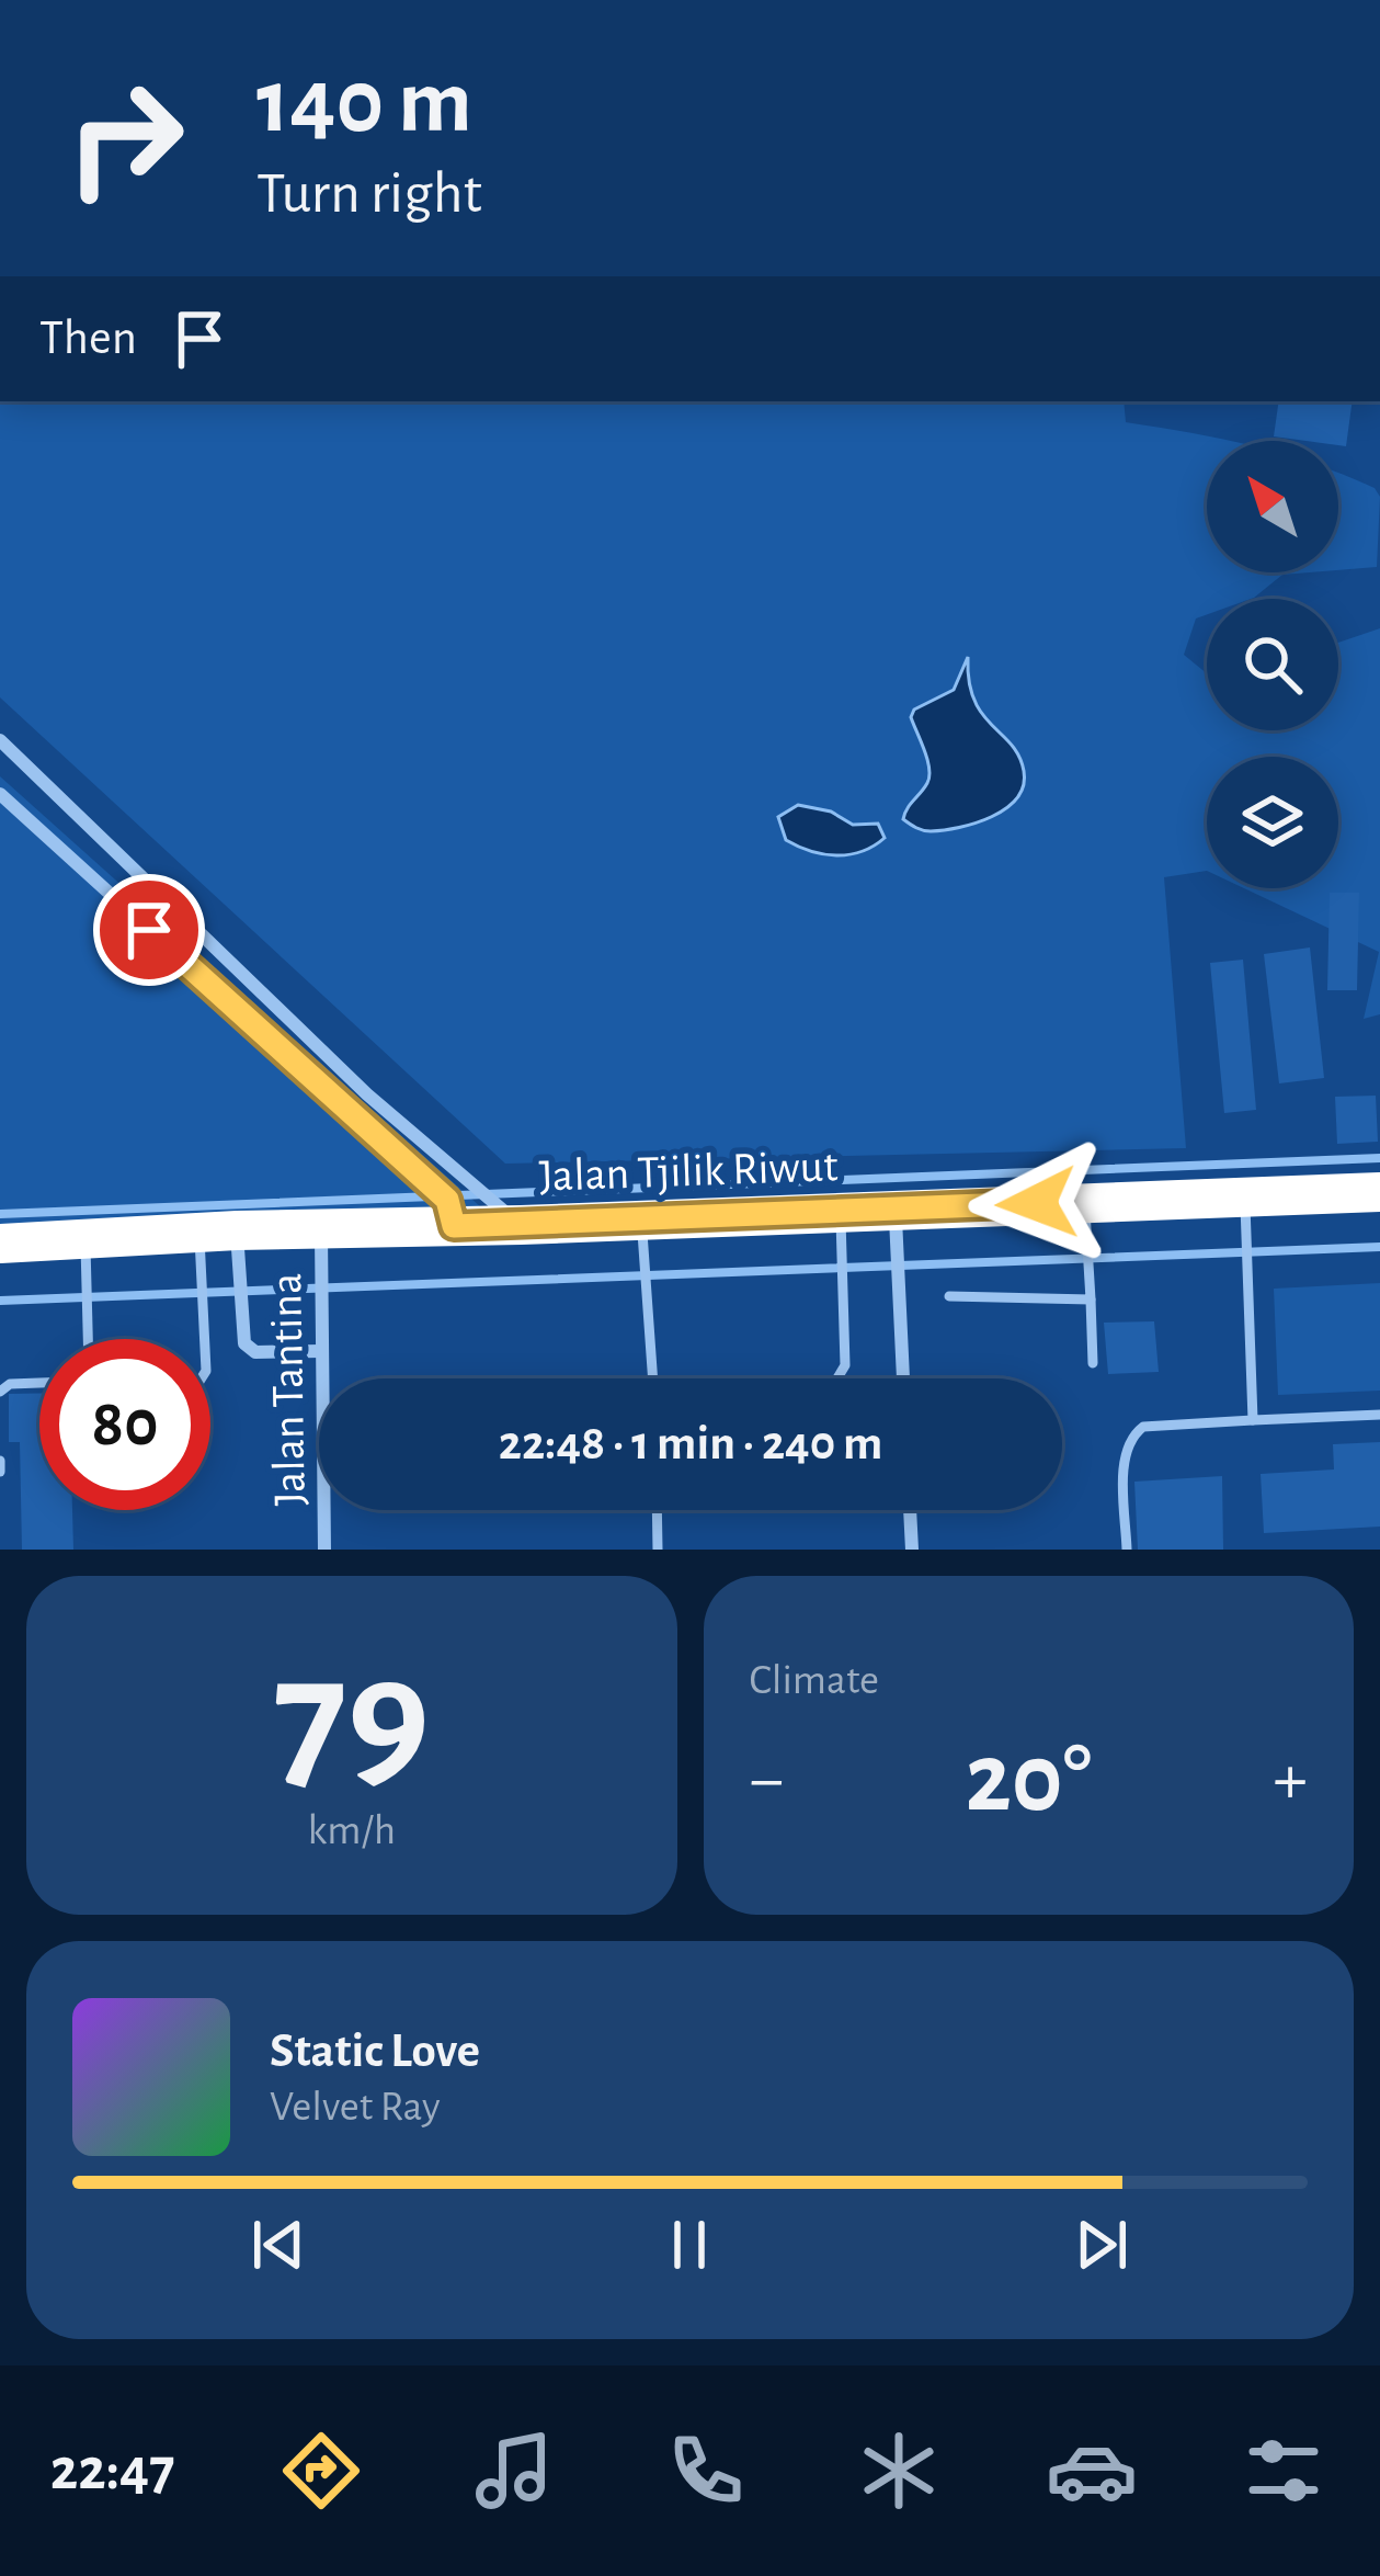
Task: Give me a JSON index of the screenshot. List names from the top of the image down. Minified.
{"streets":{"highway":["Jalan Tjilik Riwut"],"street":["Jalan Tantina"]},"crossings":[["Jalan Tjilik Riwut","Jalan Tantina"]],"north":"top left","page":{"turn":["140 m","Turn right"],"then":"Then","limit":"80","trip":"22:48 · 1 min · 240 m","tile":[["79","km/h"],"Climate"],"heat":["−","20°","+"],"song":["Static Love","Velvet Ray"],"tabs":"22:47"}}
